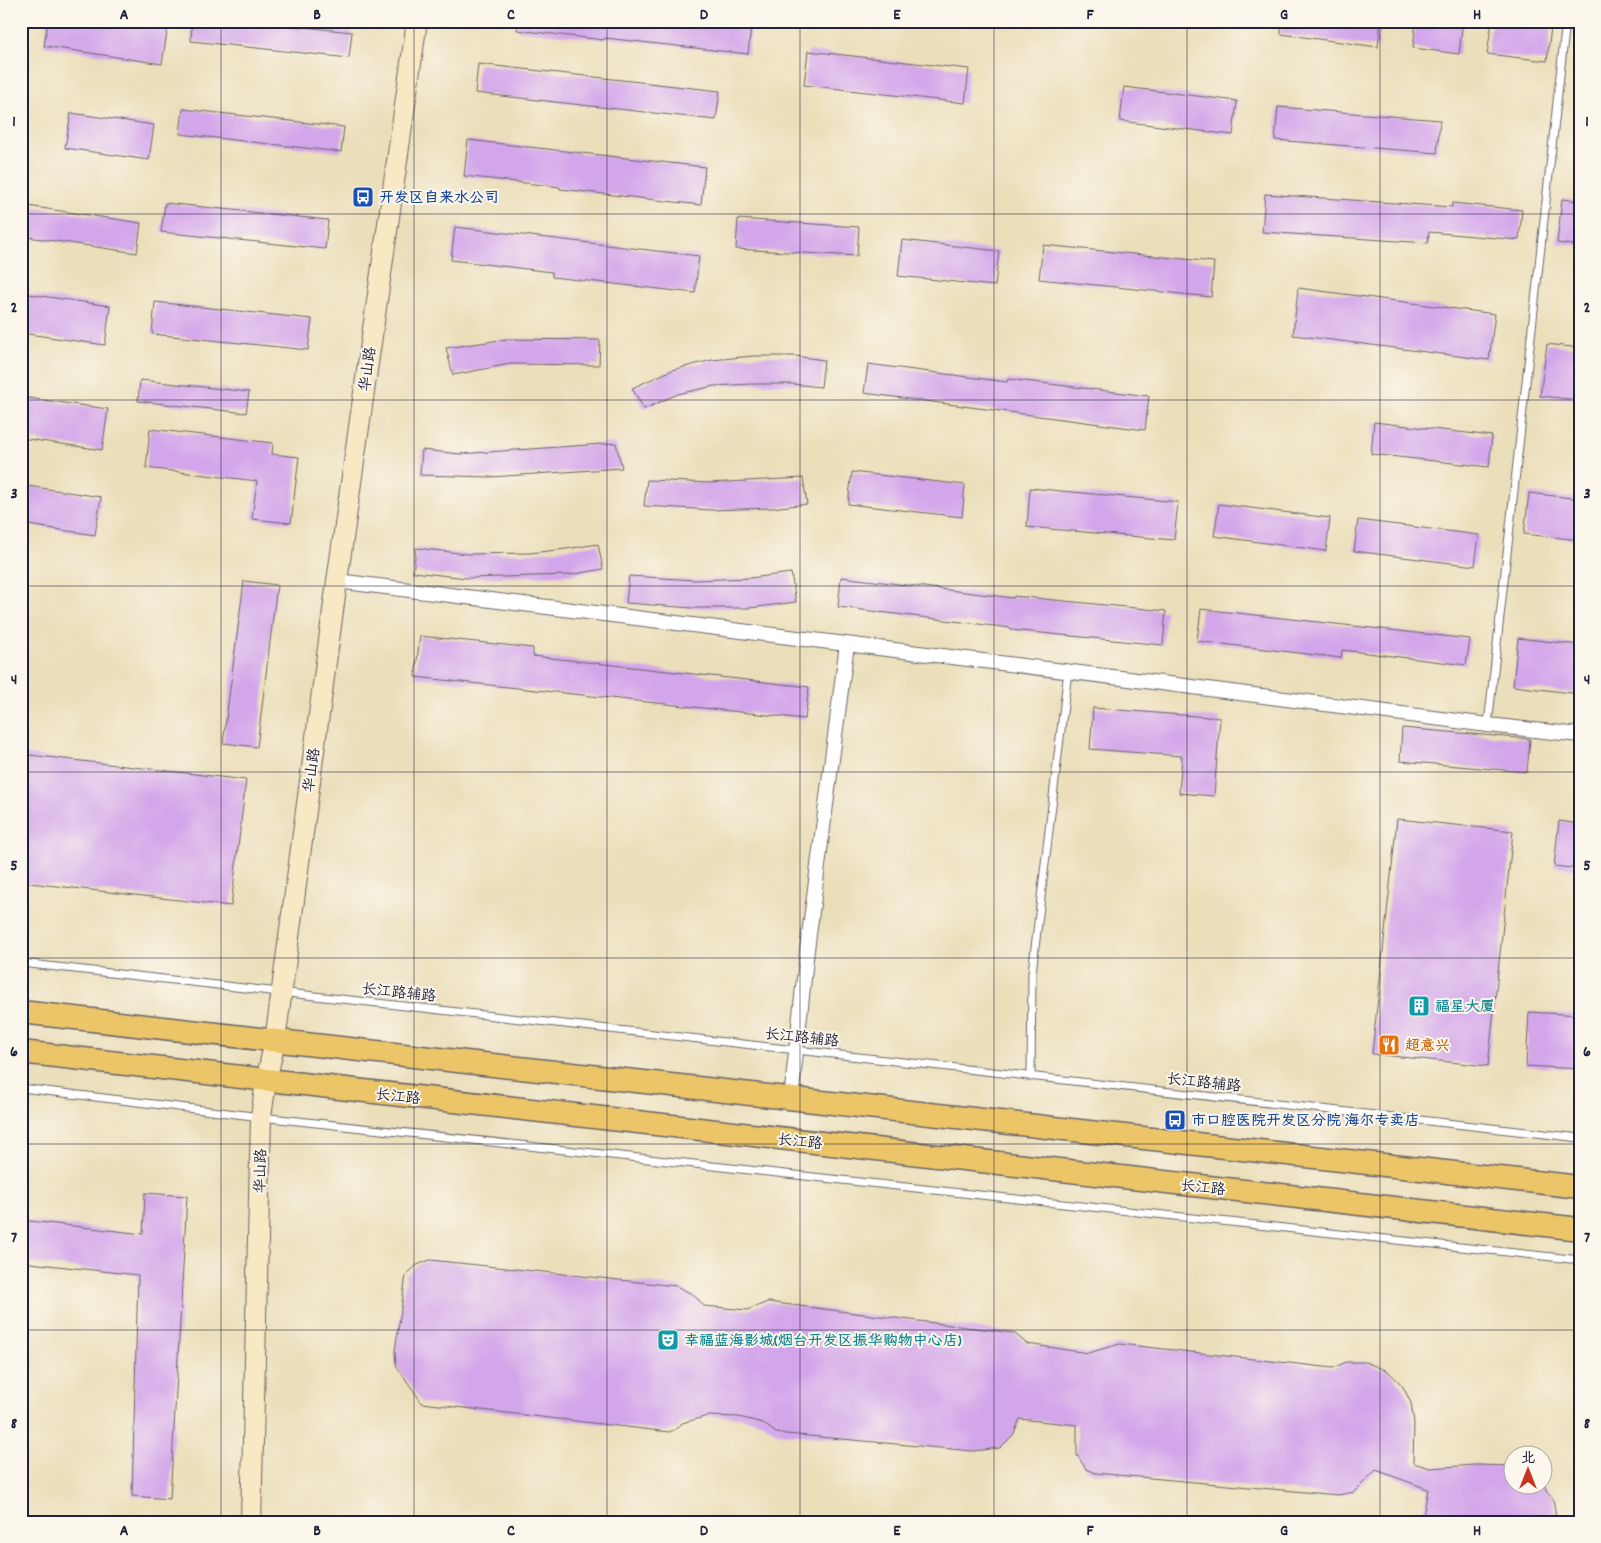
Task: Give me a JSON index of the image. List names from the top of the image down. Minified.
{"streets":{"main road":["长江路"],"street":["华山路"],"lane":["长江路辅路"]},"crossings":[["华山路","长江路辅路"],["华山路","长江路"]],"places":{"bus stop":["开发区自来水公司","市口腔医院开发区分院 海尔专卖店"],"building":["福星大厦"],"restaurant":["超意兴"],"theatre":["幸福蓝海影城(烟台开发区振华购物中心店)"]},"north":"top","grid":{"columns":["A","B","C","D","E","F","G","H"],"rows":["1","2","3","4","5","6","7","8"]}}
